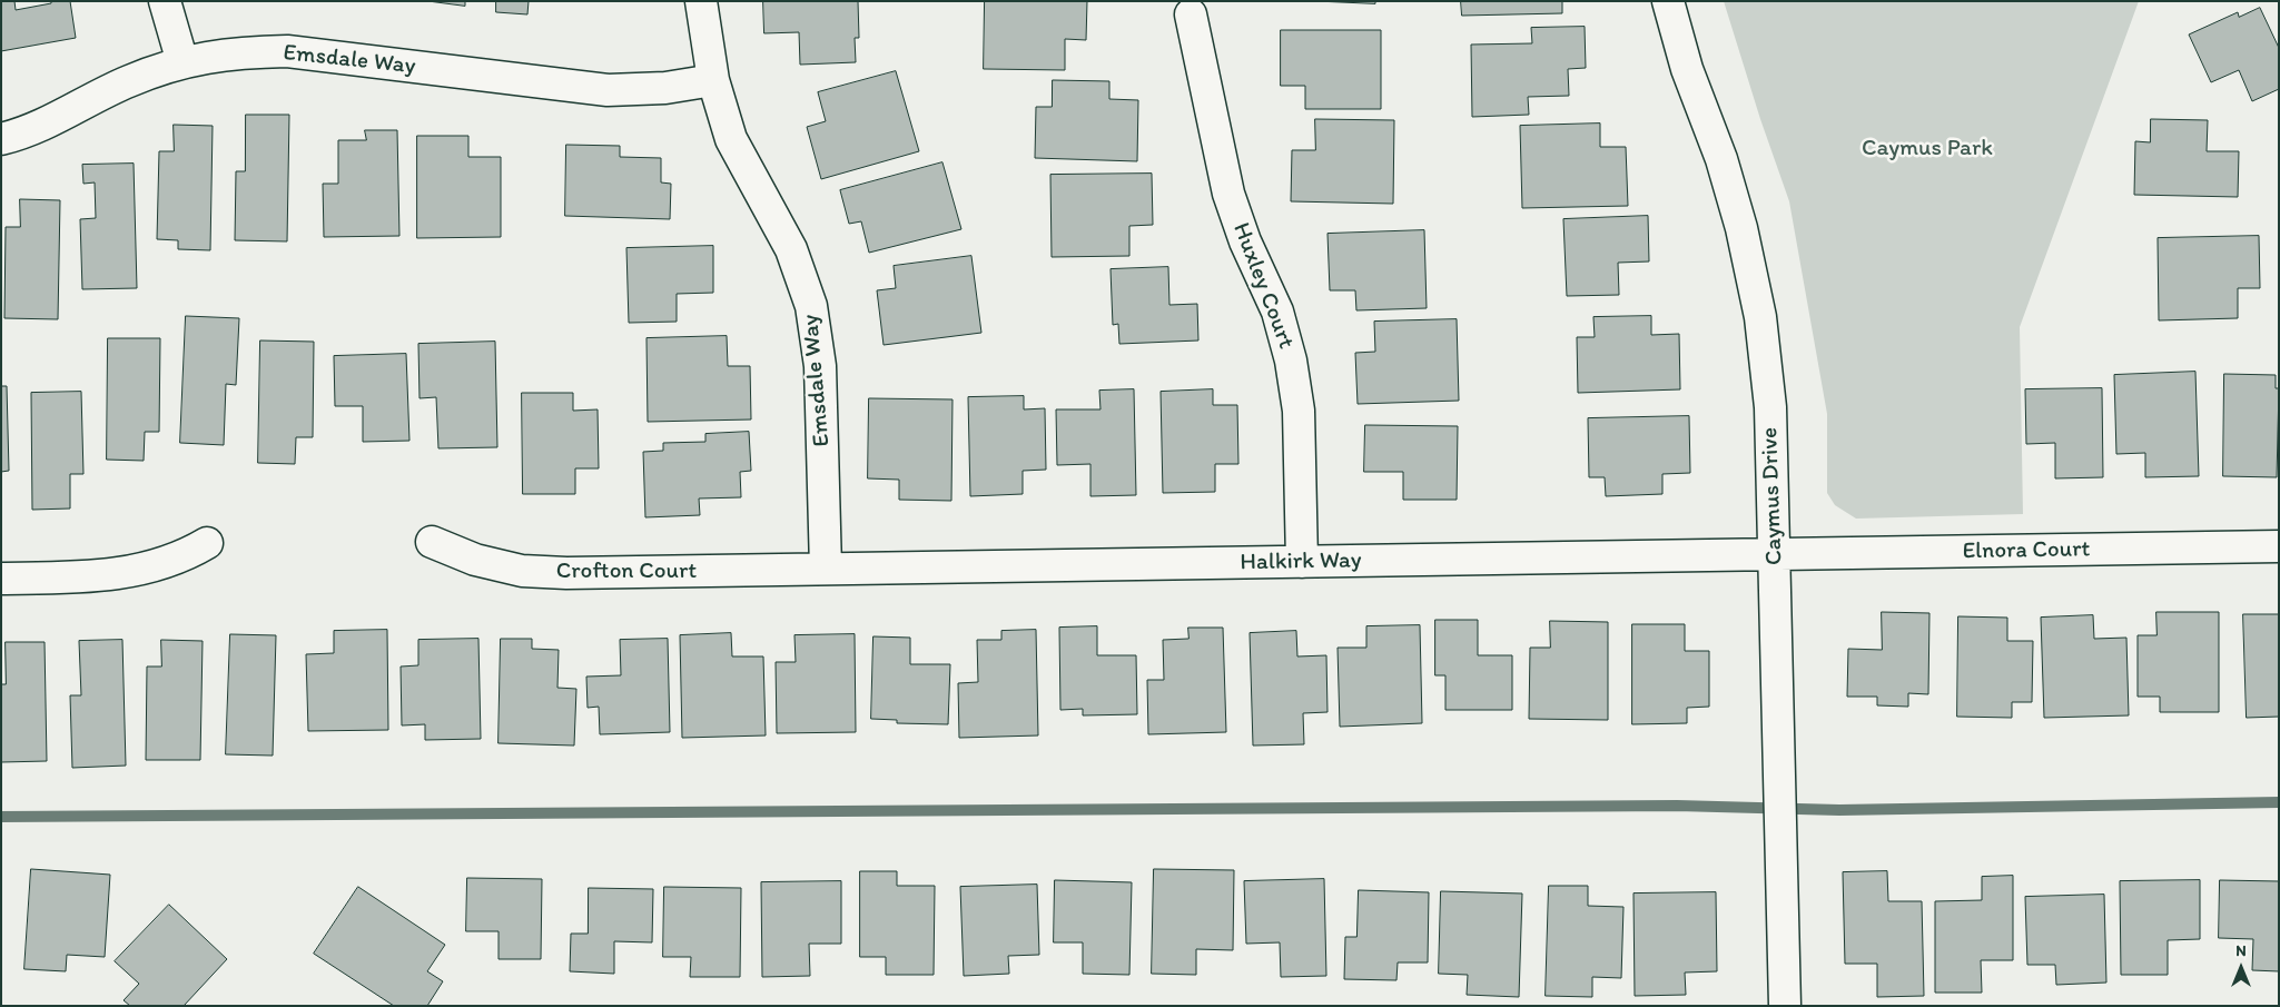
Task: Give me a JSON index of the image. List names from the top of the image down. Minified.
{"streets":{"street":["Emsdale Way","Huxley Court","Caymus Drive","Elnora Court","Halkirk Way","Crofton Court"]},"crossings":[["Emsdale Way","Halkirk Way"],["Emsdale Way","Crofton Court"],["Huxley Court","Halkirk Way"],["Caymus Drive","Elnora Court"],["Caymus Drive","Halkirk Way"],["Elnora Court","Halkirk Way"],["Halkirk Way","Crofton Court"]],"parks":["Caymus Park"],"north":"top"}
